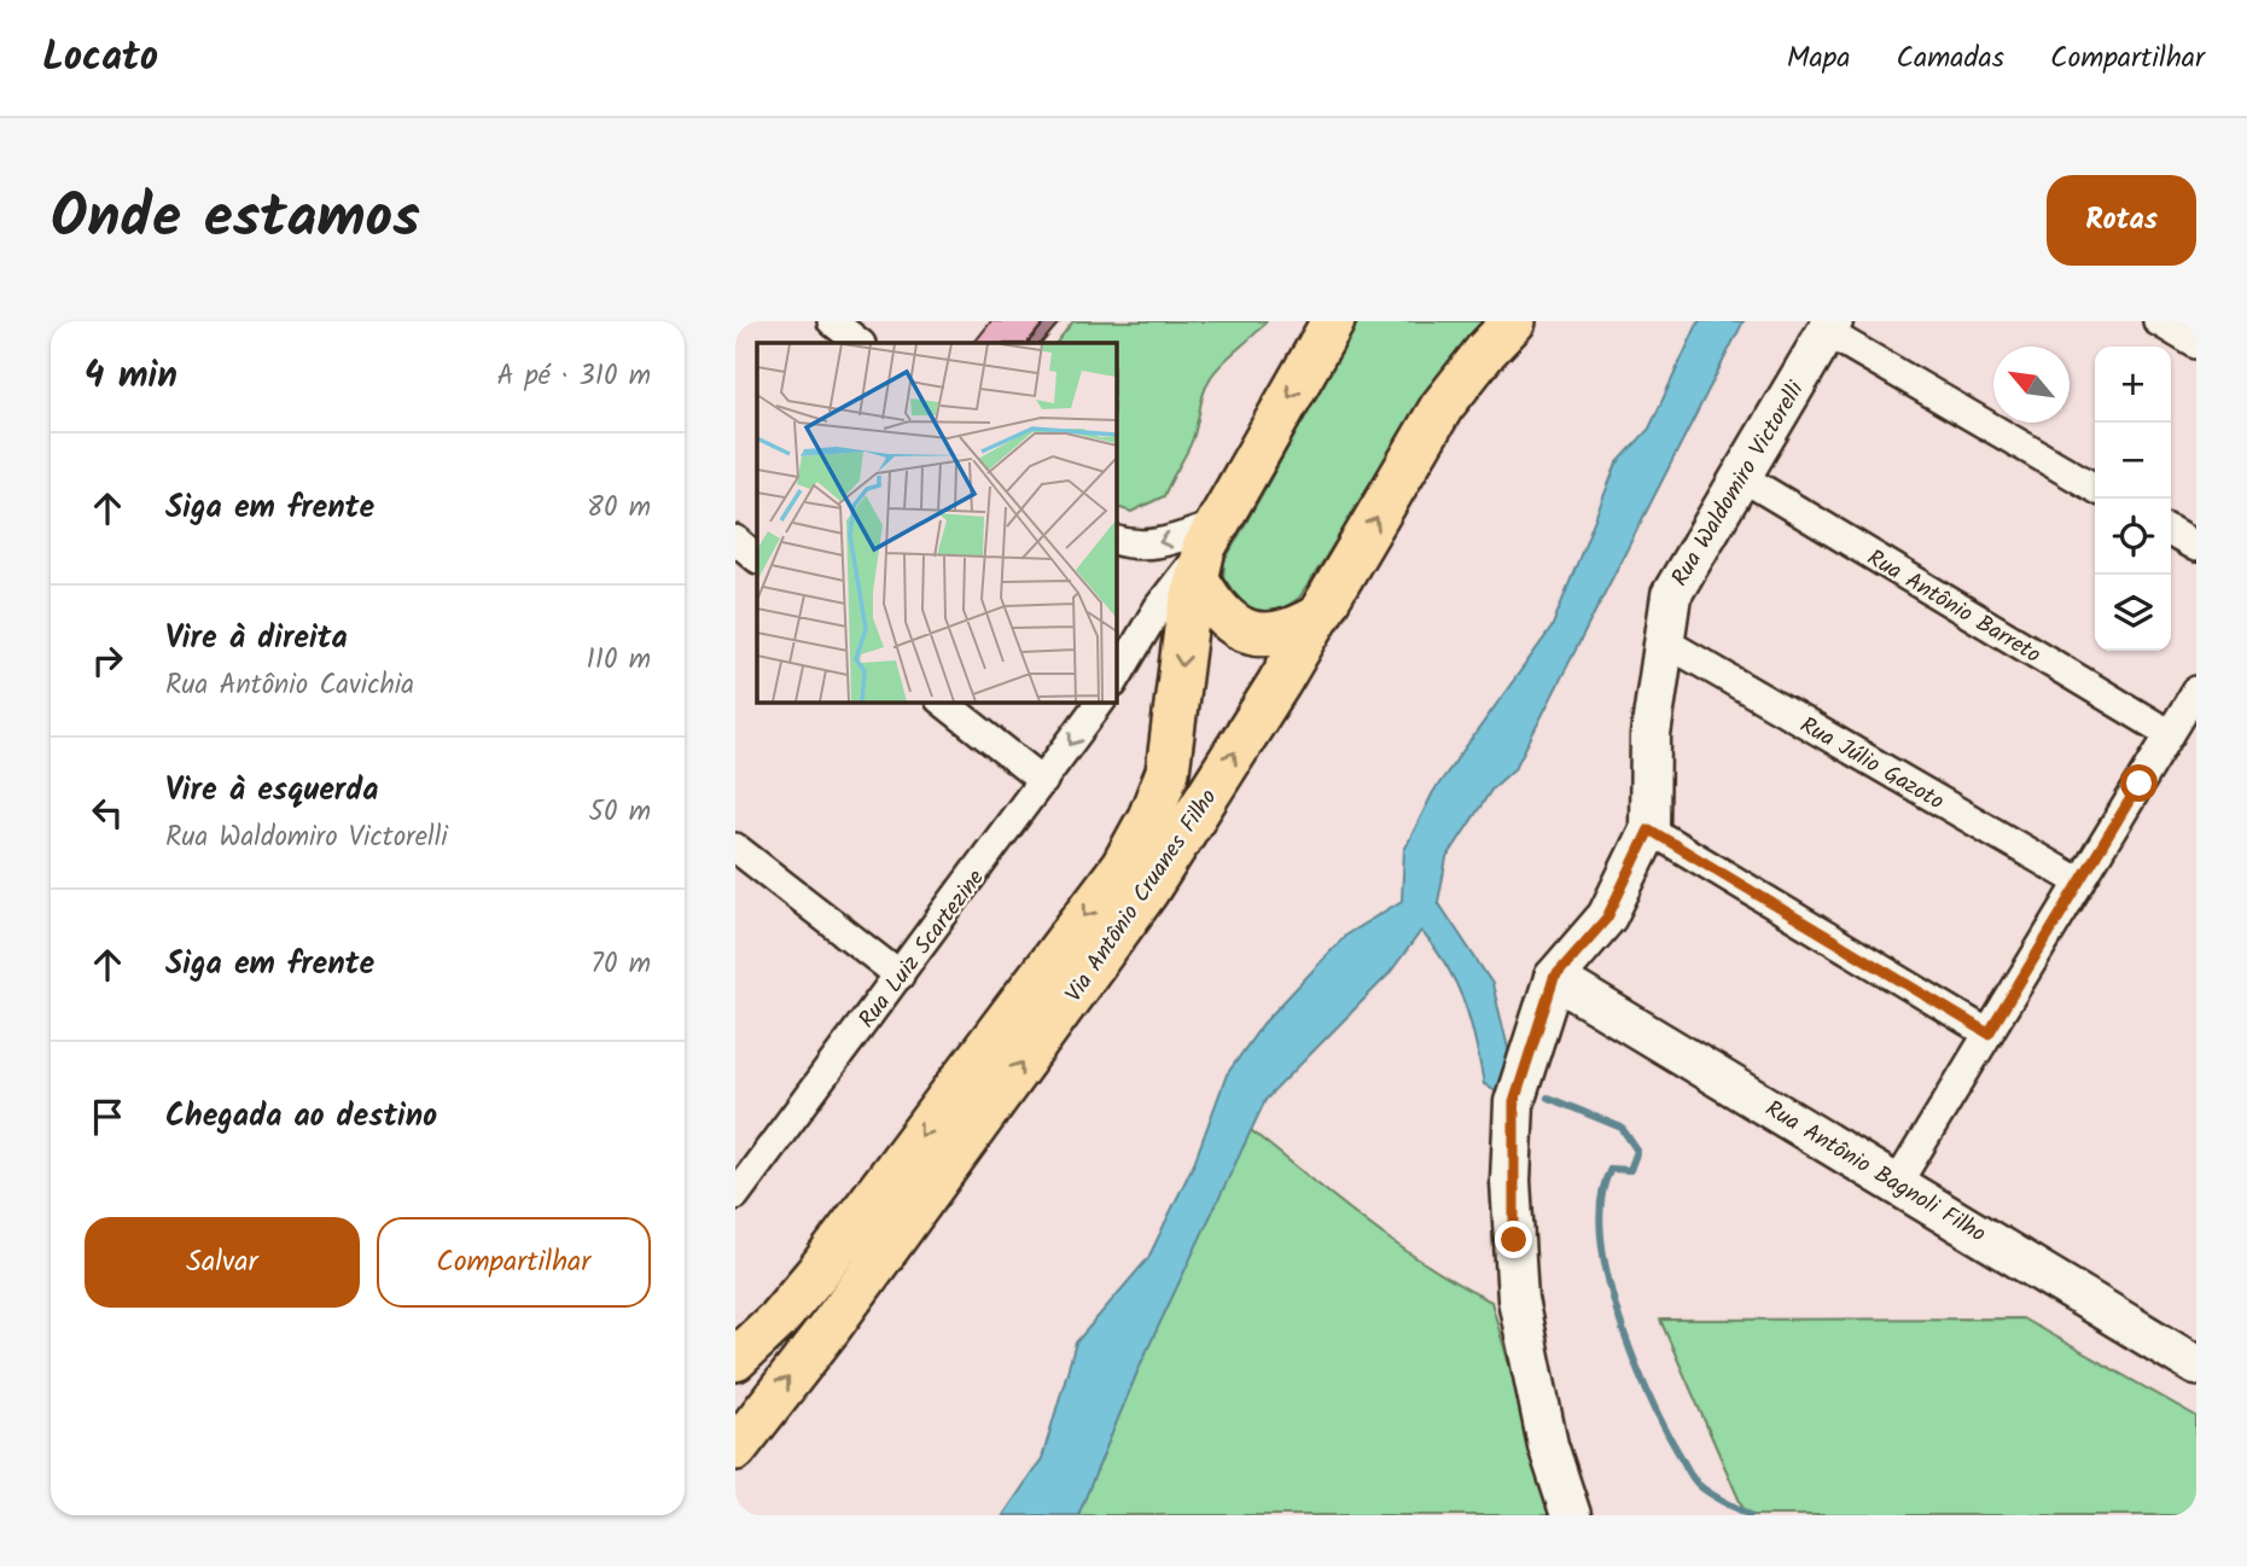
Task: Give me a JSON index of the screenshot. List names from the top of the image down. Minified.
{"streets":{"main road":["Via Antônio Cruanes Filho"],"street":["Rua Waldomiro Victorelli","Rua Antônio Barreto","Rua Júlio Gazoto","Rua Luiz Scartezine","Rua Antônio Bagnoli Filho"]},"crossings":[["Rua Waldomiro Victorelli","Rua Antônio Barreto"],["Rua Waldomiro Victorelli","Rua Júlio Gazoto"],["Rua Waldomiro Victorelli","Rua Antônio Bagnoli Filho"]],"north":"top left","page":{"header":"Locato","nav":["Mapa","Camadas","Compartilhar"],"title":"Onde estamos","buttons":["Rotas",["Salvar","Compartilhar"]],"heading":["4 min","A pé · 310 m"],"map_buttons":["+","−"],"list":[["Siga em frente","80 m"],["Vire à direita","Rua Antônio Cavichia","110 m"],["Vire à esquerda","Rua Waldomiro Victorelli","50 m"],["Siga em frente","70 m"],"Chegada ao destino"]}}
